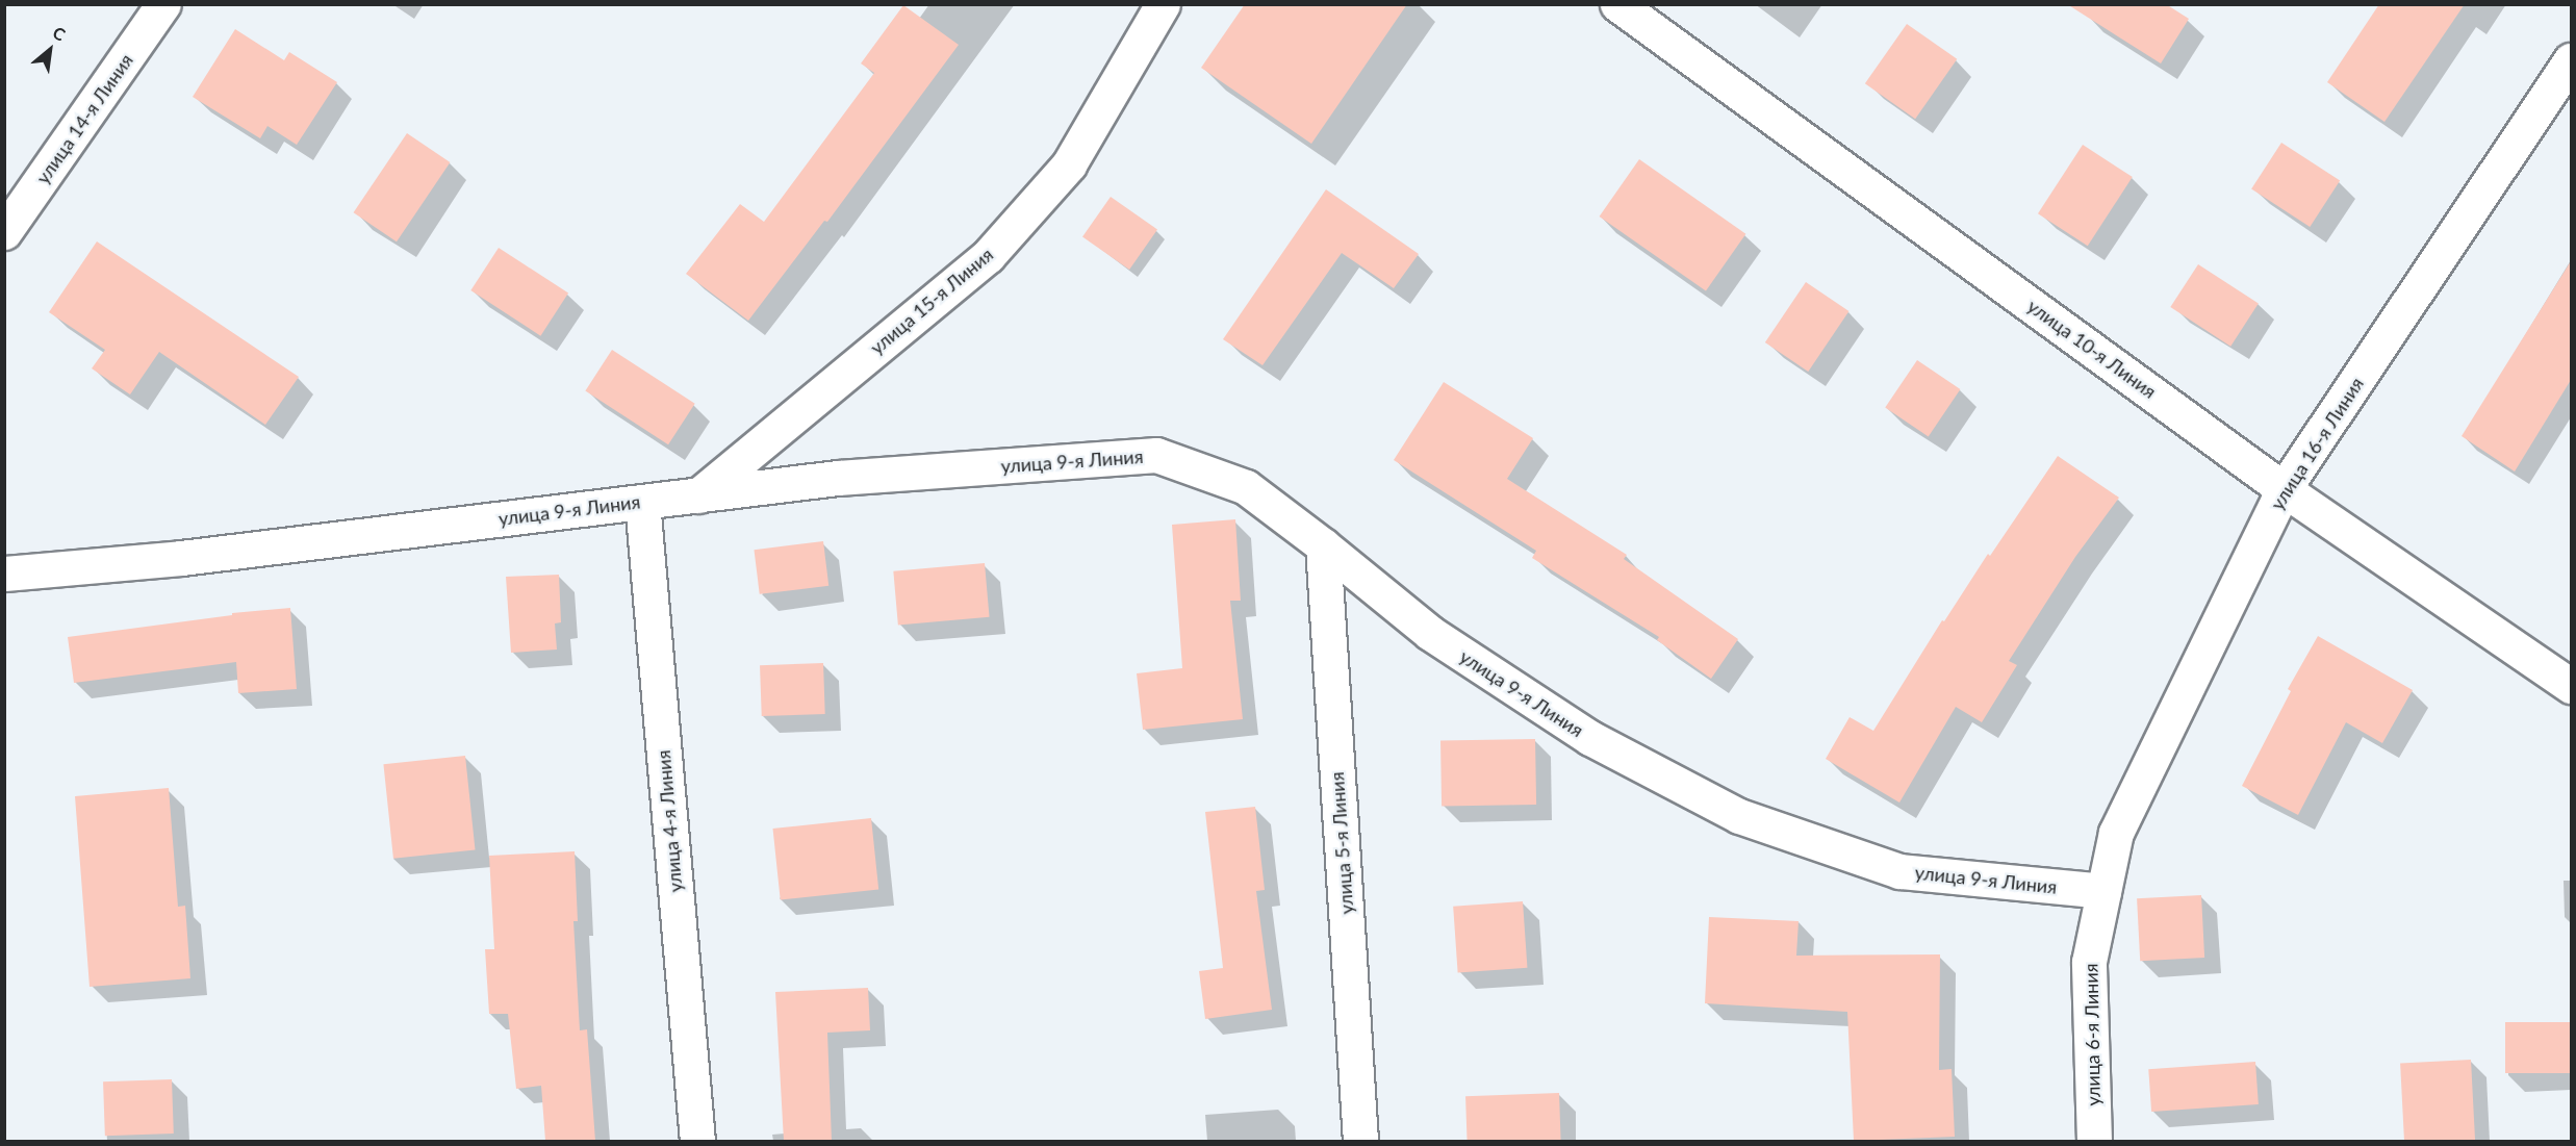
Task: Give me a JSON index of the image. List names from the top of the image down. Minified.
{"streets":{"street":["улица 14-я Линия","улица 15-я Линия","улица 10-я Линия","улица 16-я Линия","улица 9-я Линия","улица 4-я Линия","улица 5-я Линия","улица 6-я Линия"]},"crossings":[["улица 15-я Линия","улица 9-я Линия"],["улица 10-я Линия","улица 16-я Линия"],["улица 16-я Линия","улица 9-я Линия"],["улица 16-я Линия","улица 6-я Линия"],["улица 9-я Линия","улица 4-я Линия"],["улица 9-я Линия","улица 5-я Линия"],["улица 9-я Линия","улица 6-я Линия"]],"north":"top right"}
